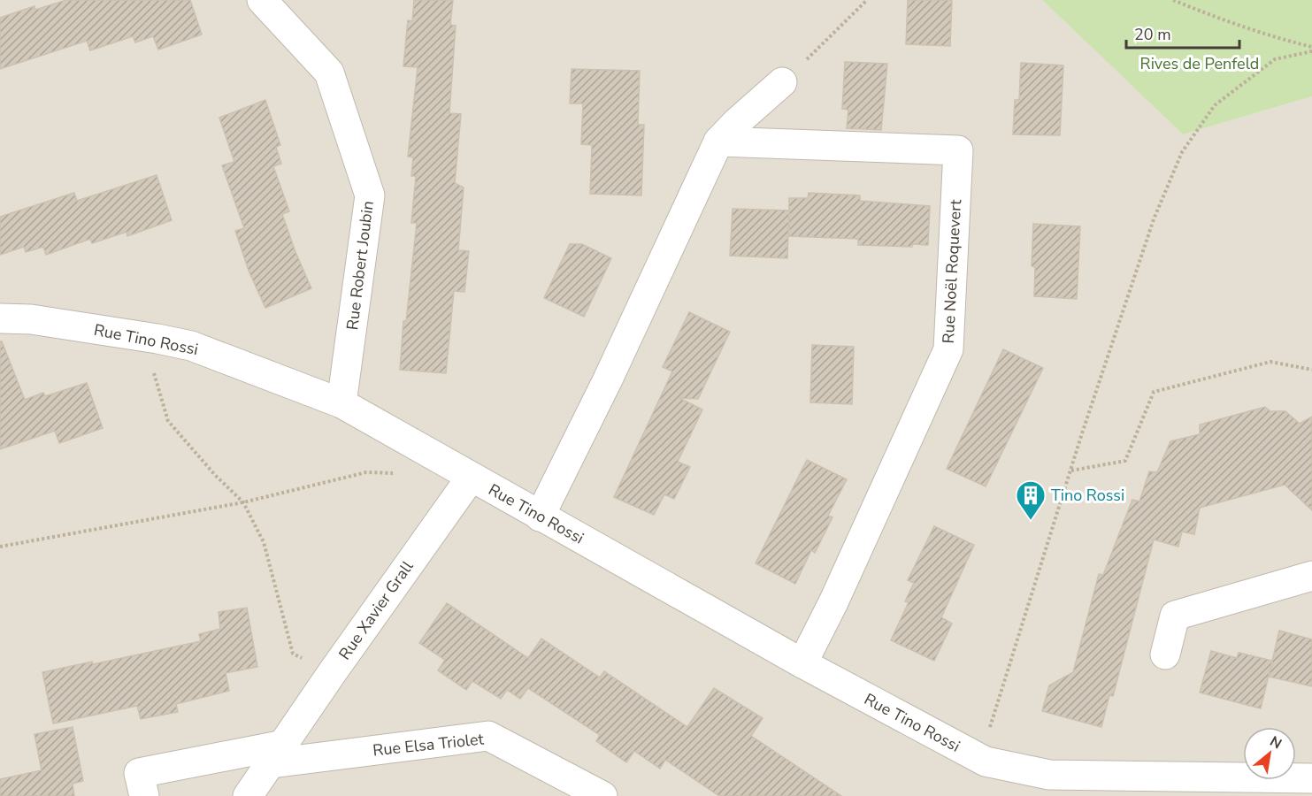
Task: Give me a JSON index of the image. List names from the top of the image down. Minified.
{"streets":{"street":["Rue Robert Joubin","Rue Noël Roquevert","Rue Tino Rossi","Rue Xavier Grall","Rue Elsa Triolet"]},"crossings":[["Rue Robert Joubin","Rue Tino Rossi"],["Rue Noël Roquevert","Rue Tino Rossi"],["Rue Tino Rossi","Rue Xavier Grall"],["Rue Xavier Grall","Rue Elsa Triolet"]],"parks":["Rives de Penfeld"],"places":{"building":["Tino Rossi"]},"scale_bar":"20 m","north":"top right"}
